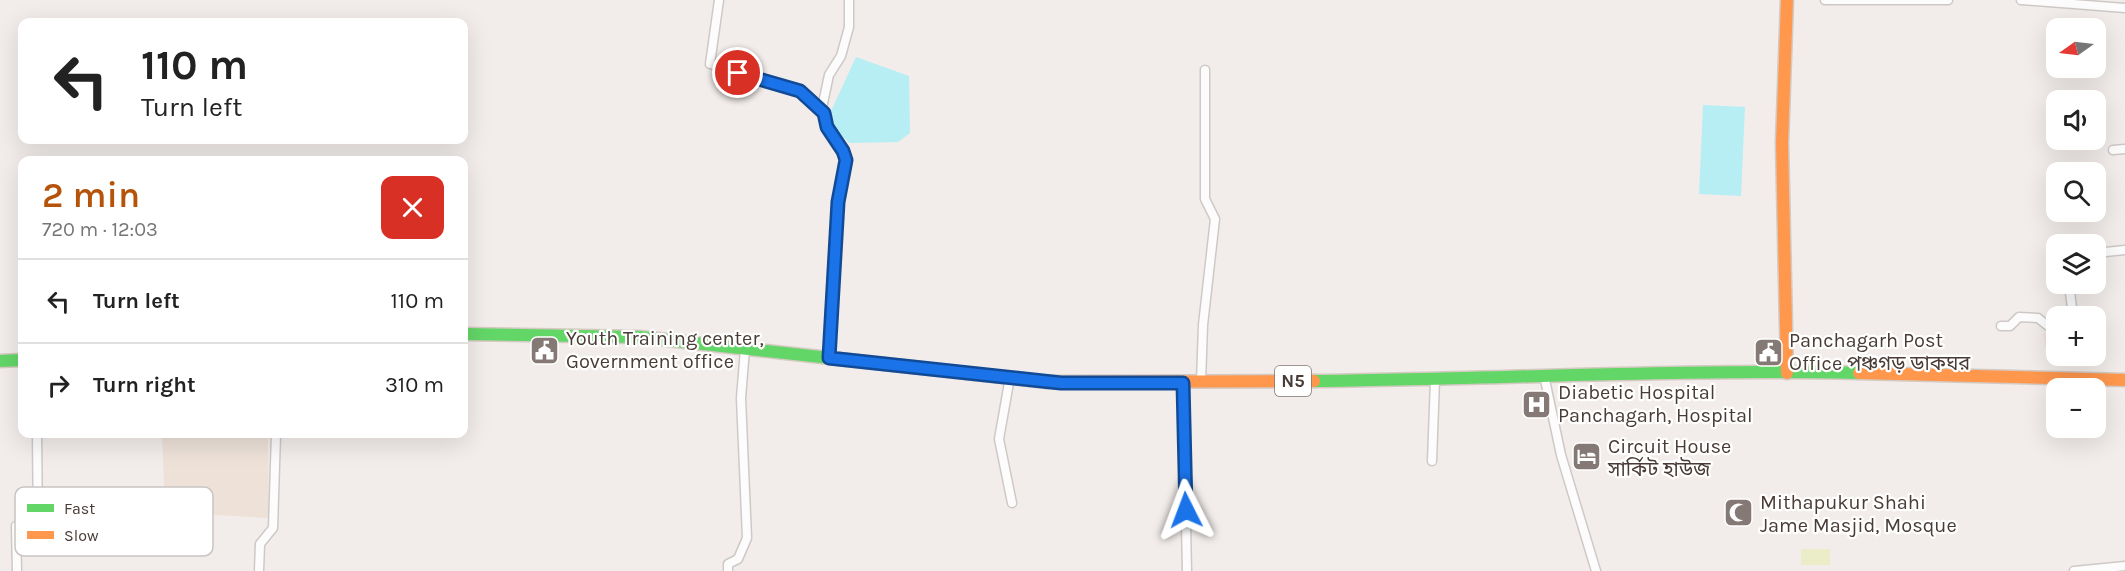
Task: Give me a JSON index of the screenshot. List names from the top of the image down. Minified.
{"streets":{"main road":["N5"]},"places":{"public building":["Youth Training center, Government office","Panchagarh Post Office পঞ্চগড় ডাকঘর"],"hospital":["Diabetic Hospital Panchagarh, Hospital"],"hotel":["Circuit House সার্কিট হাউজ"],"mosque":["Mithapukur Shahi Jame Masjid, Mosque"]},"legend":["Fast","Slow"],"north":"left","page":{"map_buttons":["+","−"],"turn":["110 m","Turn left"],"heading":["2 min","720 m · 12:03"],"list":[{"name":"Turn left","value":"110 m"},{"name":"Turn right","value":"310 m"}]}}
